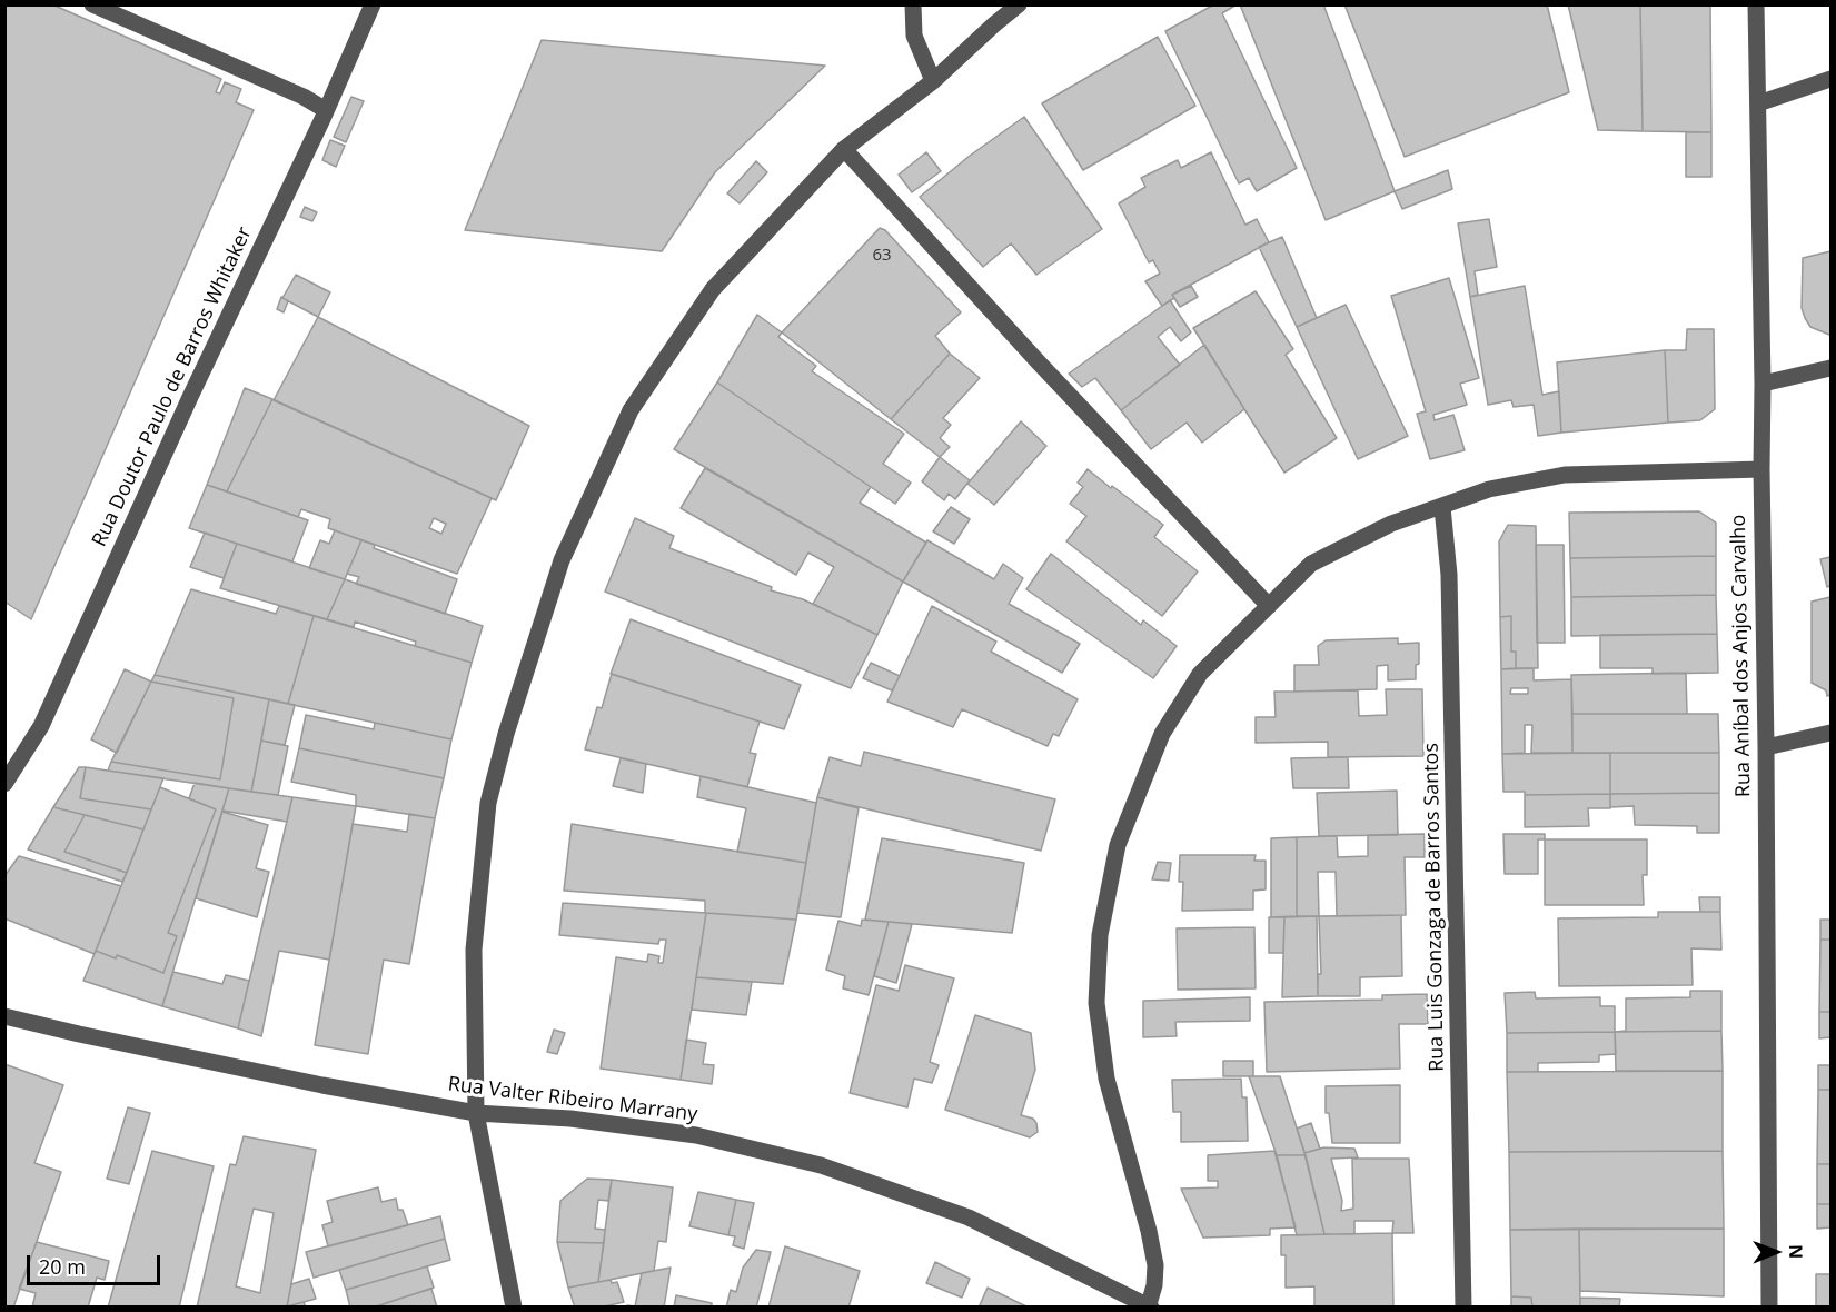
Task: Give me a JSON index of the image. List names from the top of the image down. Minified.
{"streets":{"street":["Rua Doutor Paulo de Barros Whitaker","Rua Aníbal dos Anjos Carvalho","Rua Luis Gonzaga de Barros Santos","Rua Valter Ribeiro Marrany"]},"house_numbers":["63"],"scale_bar":"20 m","north":"right"}
